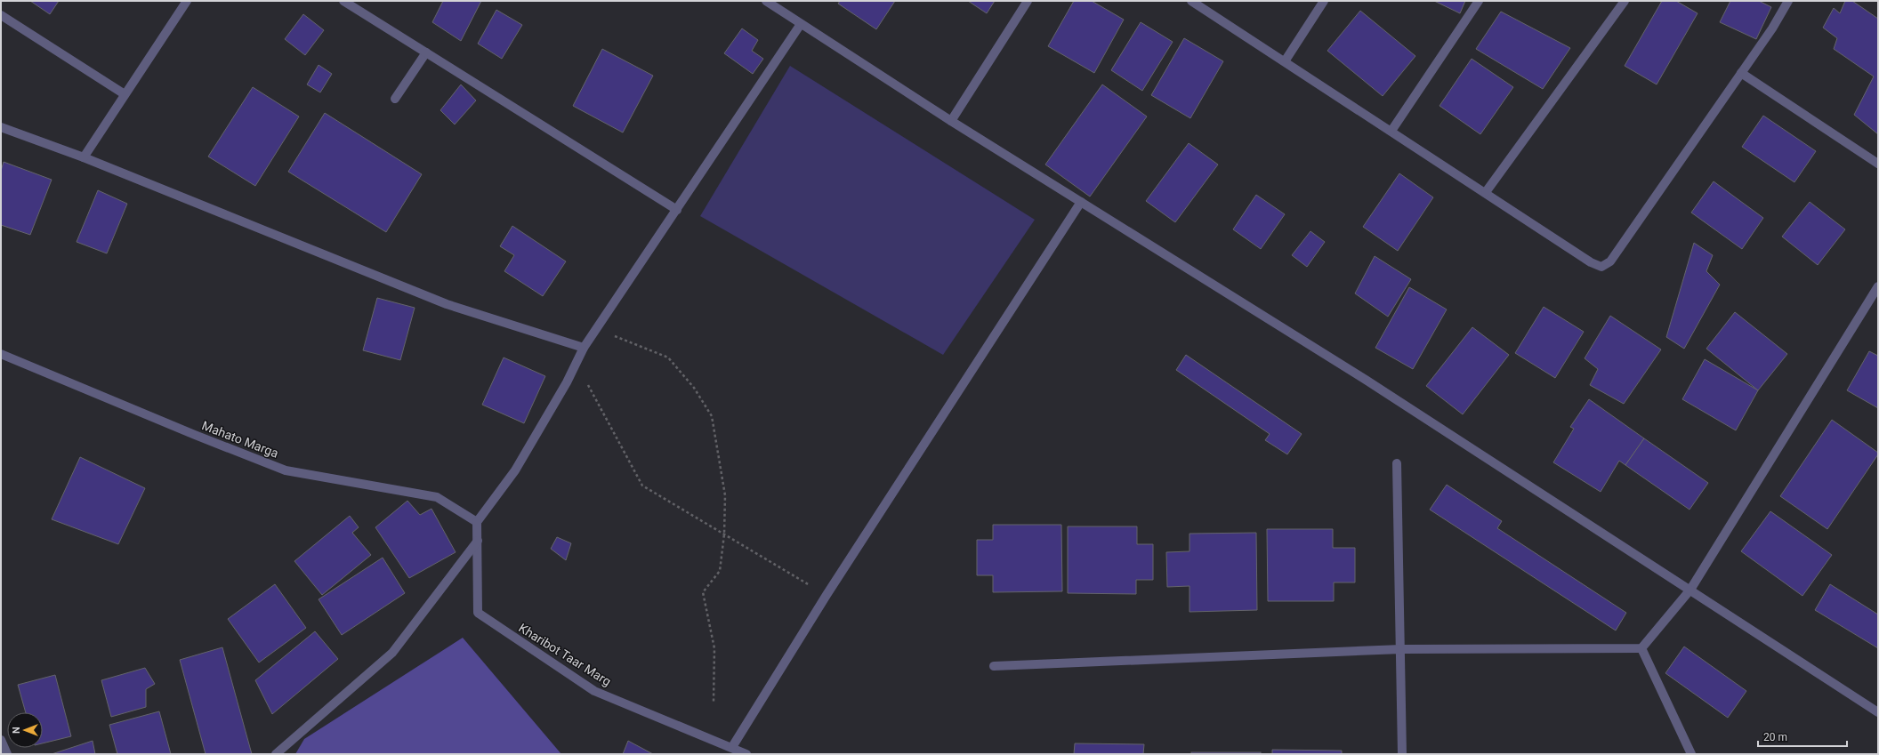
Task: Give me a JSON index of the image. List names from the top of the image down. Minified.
{"streets":{"street":["Mahato Marga","Kharibot Taar Marg"]},"crossings":[["Mahato Marga","Kharibot Taar Marg"]],"scale_bar":"20 m","north":"left"}
